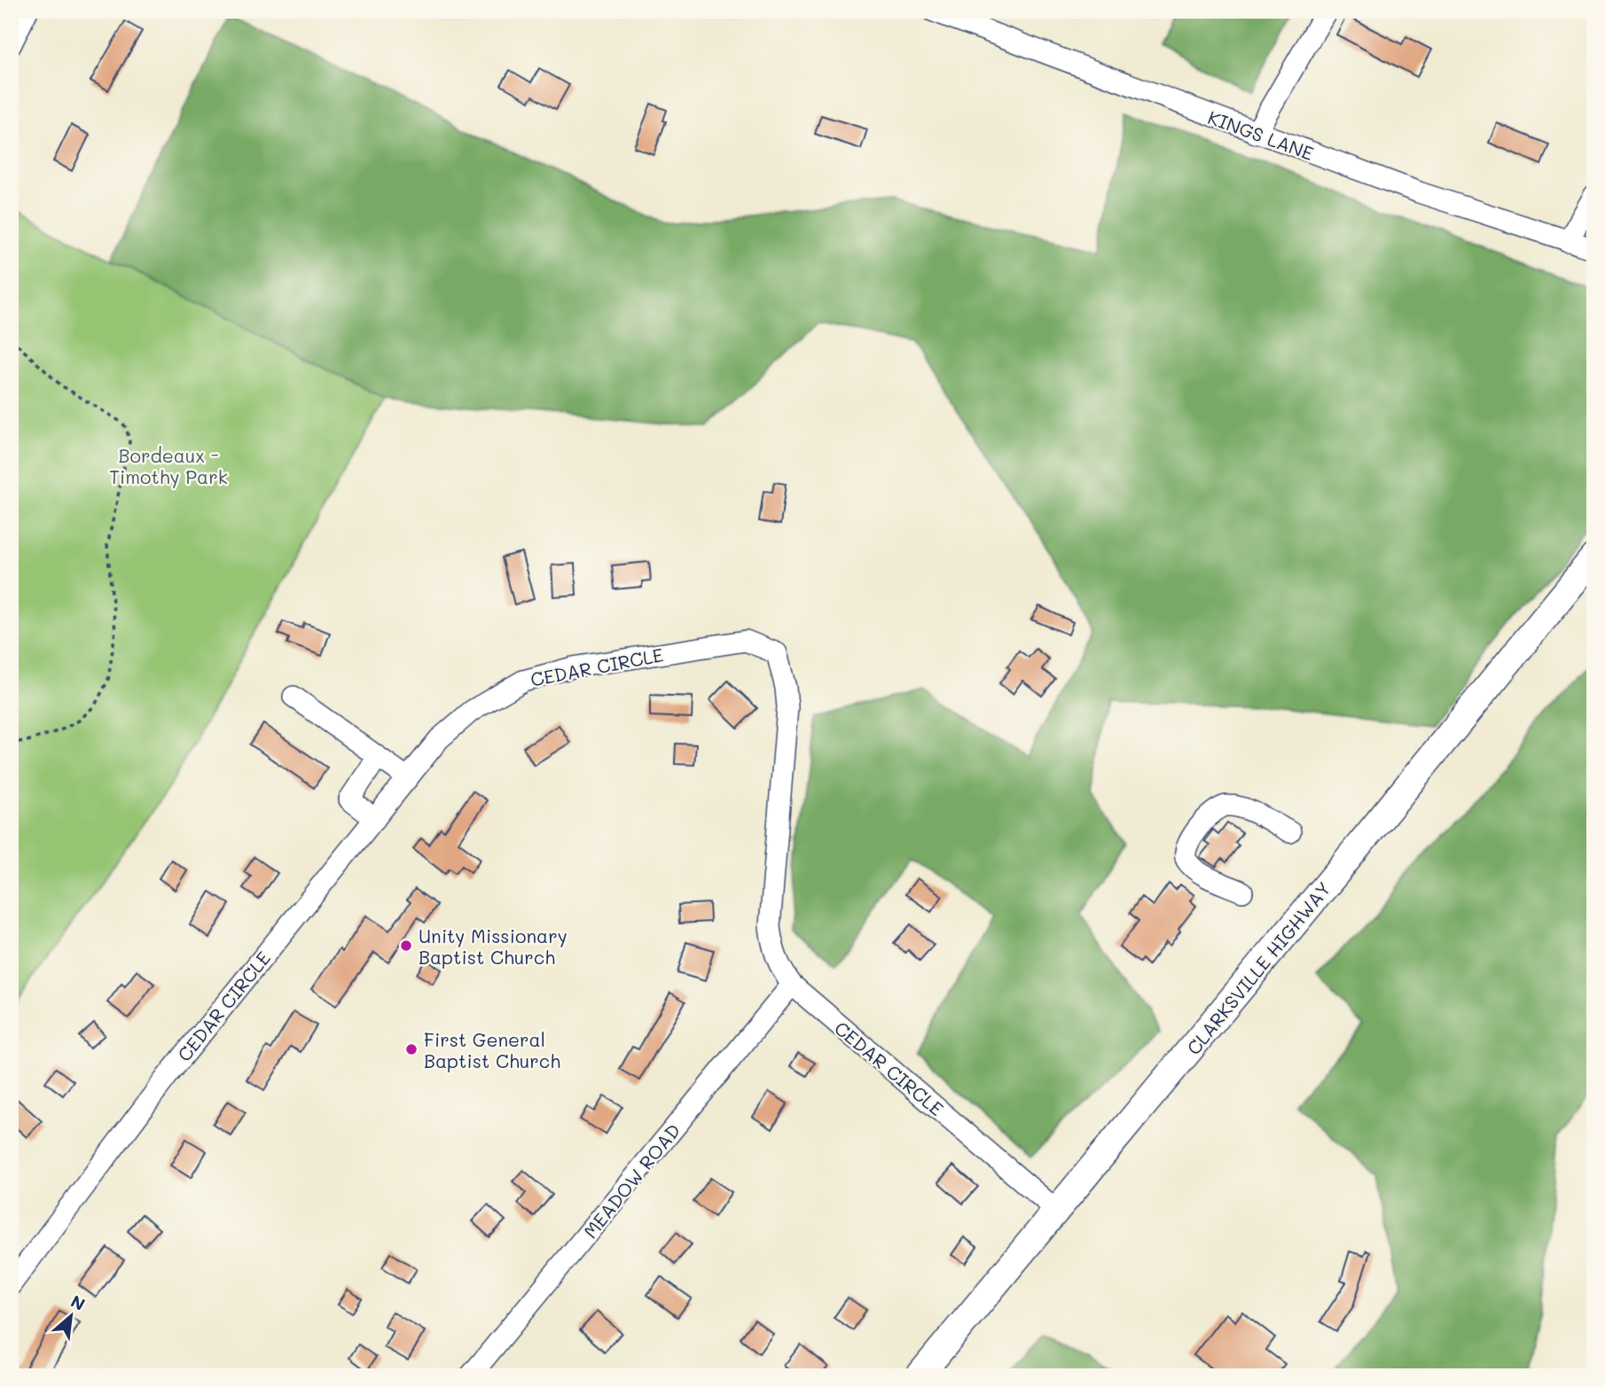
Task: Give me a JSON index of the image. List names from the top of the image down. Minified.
{"streets":{"main road":["CLARKSVILLE HIGHWAY"],"street":["KINGS LANE","CEDAR CIRCLE","MEADOW ROAD"]},"crossings":[["CEDAR CIRCLE","CLARKSVILLE HIGHWAY"],["CEDAR CIRCLE","MEADOW ROAD"]],"parks":["Bordeaux - Timothy Park"],"places":["Unity Missionary Baptist Church","First General Baptist Church"],"north":"top right"}
